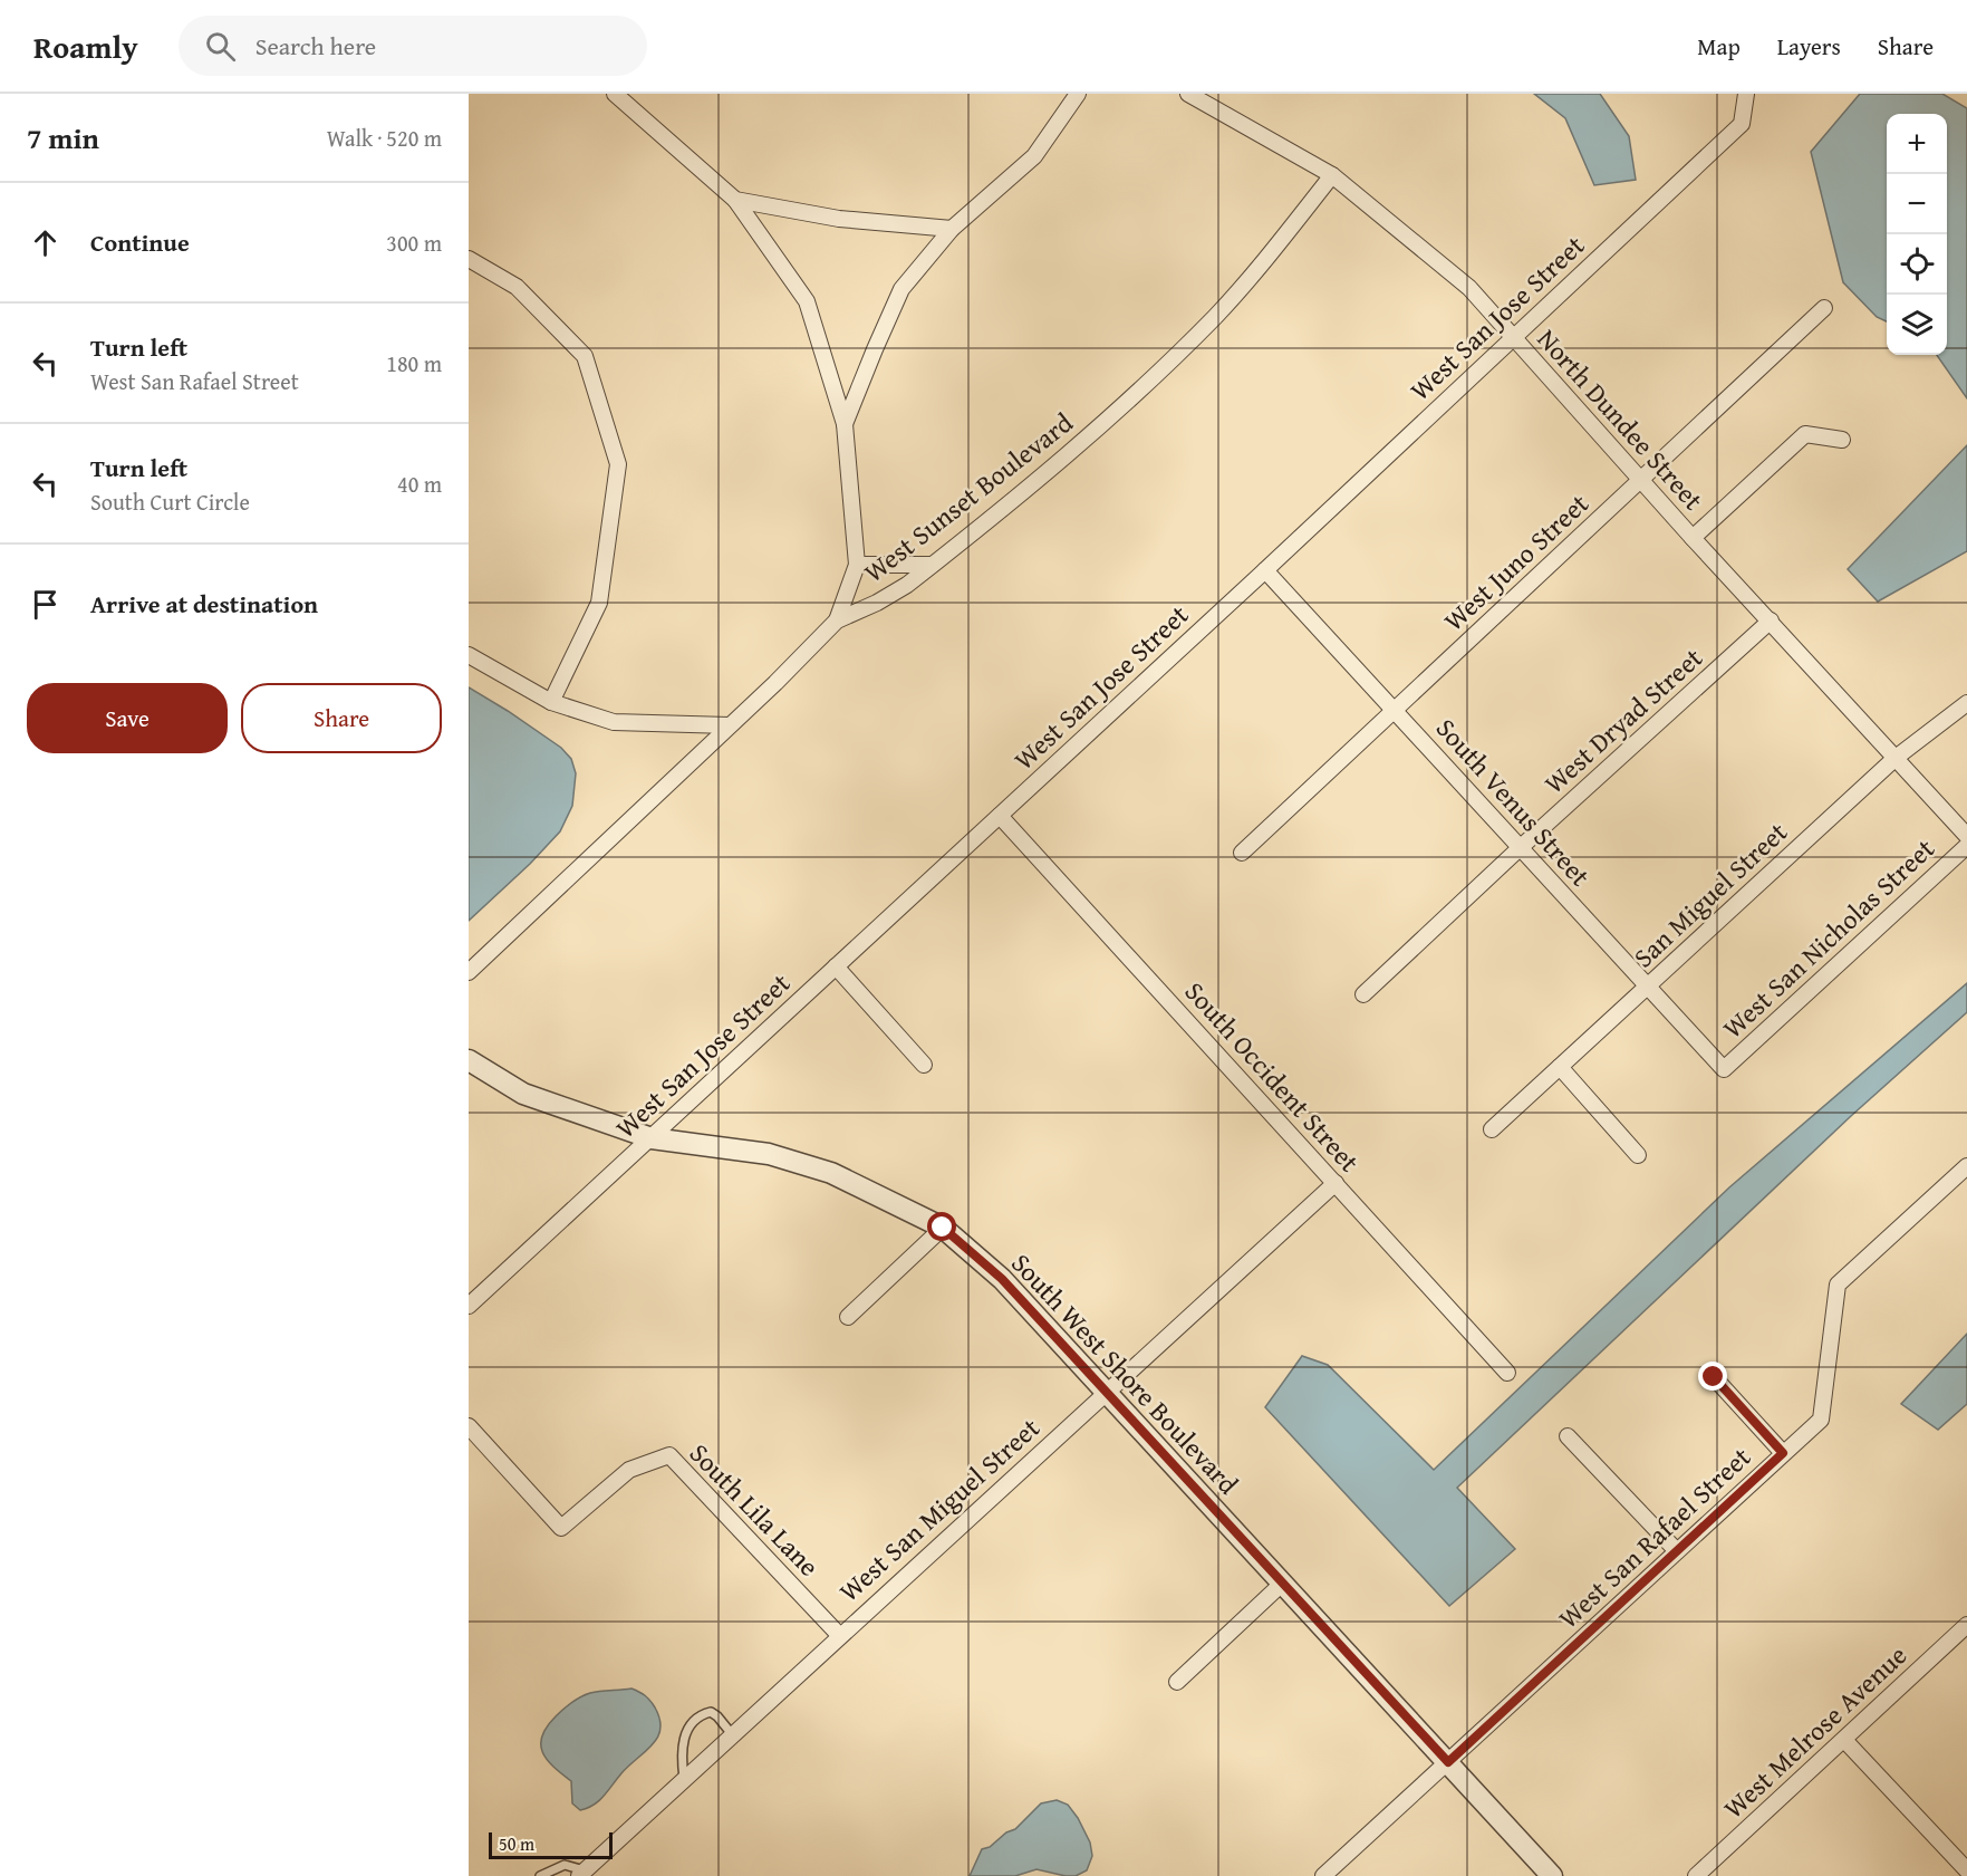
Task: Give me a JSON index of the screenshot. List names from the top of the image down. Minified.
{"streets":{"street":["West San Jose Street","North Dundee Street","West Sunset Boulevard","West Juno Street","West Dryad Street","South Venus Street","San Miguel Street","West San Nicholas Street","South Occident Street","South West Shore Boulevard","South Lila Lane","West San Miguel Street","West San Rafael Street","West Melrose Avenue"]},"crossings":[["West San Jose Street","North Dundee Street"],["West San Jose Street","South Venus Street"],["West San Jose Street","South Occident Street"],["West San Jose Street","South West Shore Boulevard"],["North Dundee Street","West Sunset Boulevard"],["North Dundee Street","West Juno Street"],["North Dundee Street","West Dryad Street"],["North Dundee Street","San Miguel Street"],["West Juno Street","South Venus Street"],["West Dryad Street","South Venus Street"],["South Venus Street","San Miguel Street"],["South Venus Street","West San Nicholas Street"],["South Occident Street","West San Miguel Street"],["South West Shore Boulevard","West San Miguel Street"],["South West Shore Boulevard","West San Rafael Street"],["South Lila Lane","West San Miguel Street"]],"scale_bar":"50 m","page":{"header":"Roamly","search":"Search here","nav":["Map","Layers","Share"],"heading":["7 min","Walk · 520 m"],"map_buttons":["+","−"],"list":[["Continue","300 m"],["Turn left","West San Rafael Street","180 m"],["Turn left","South Curt Circle","40 m"],"Arrive at destination"],"buttons":["Save","Share"],"scale":"50 m"}}
